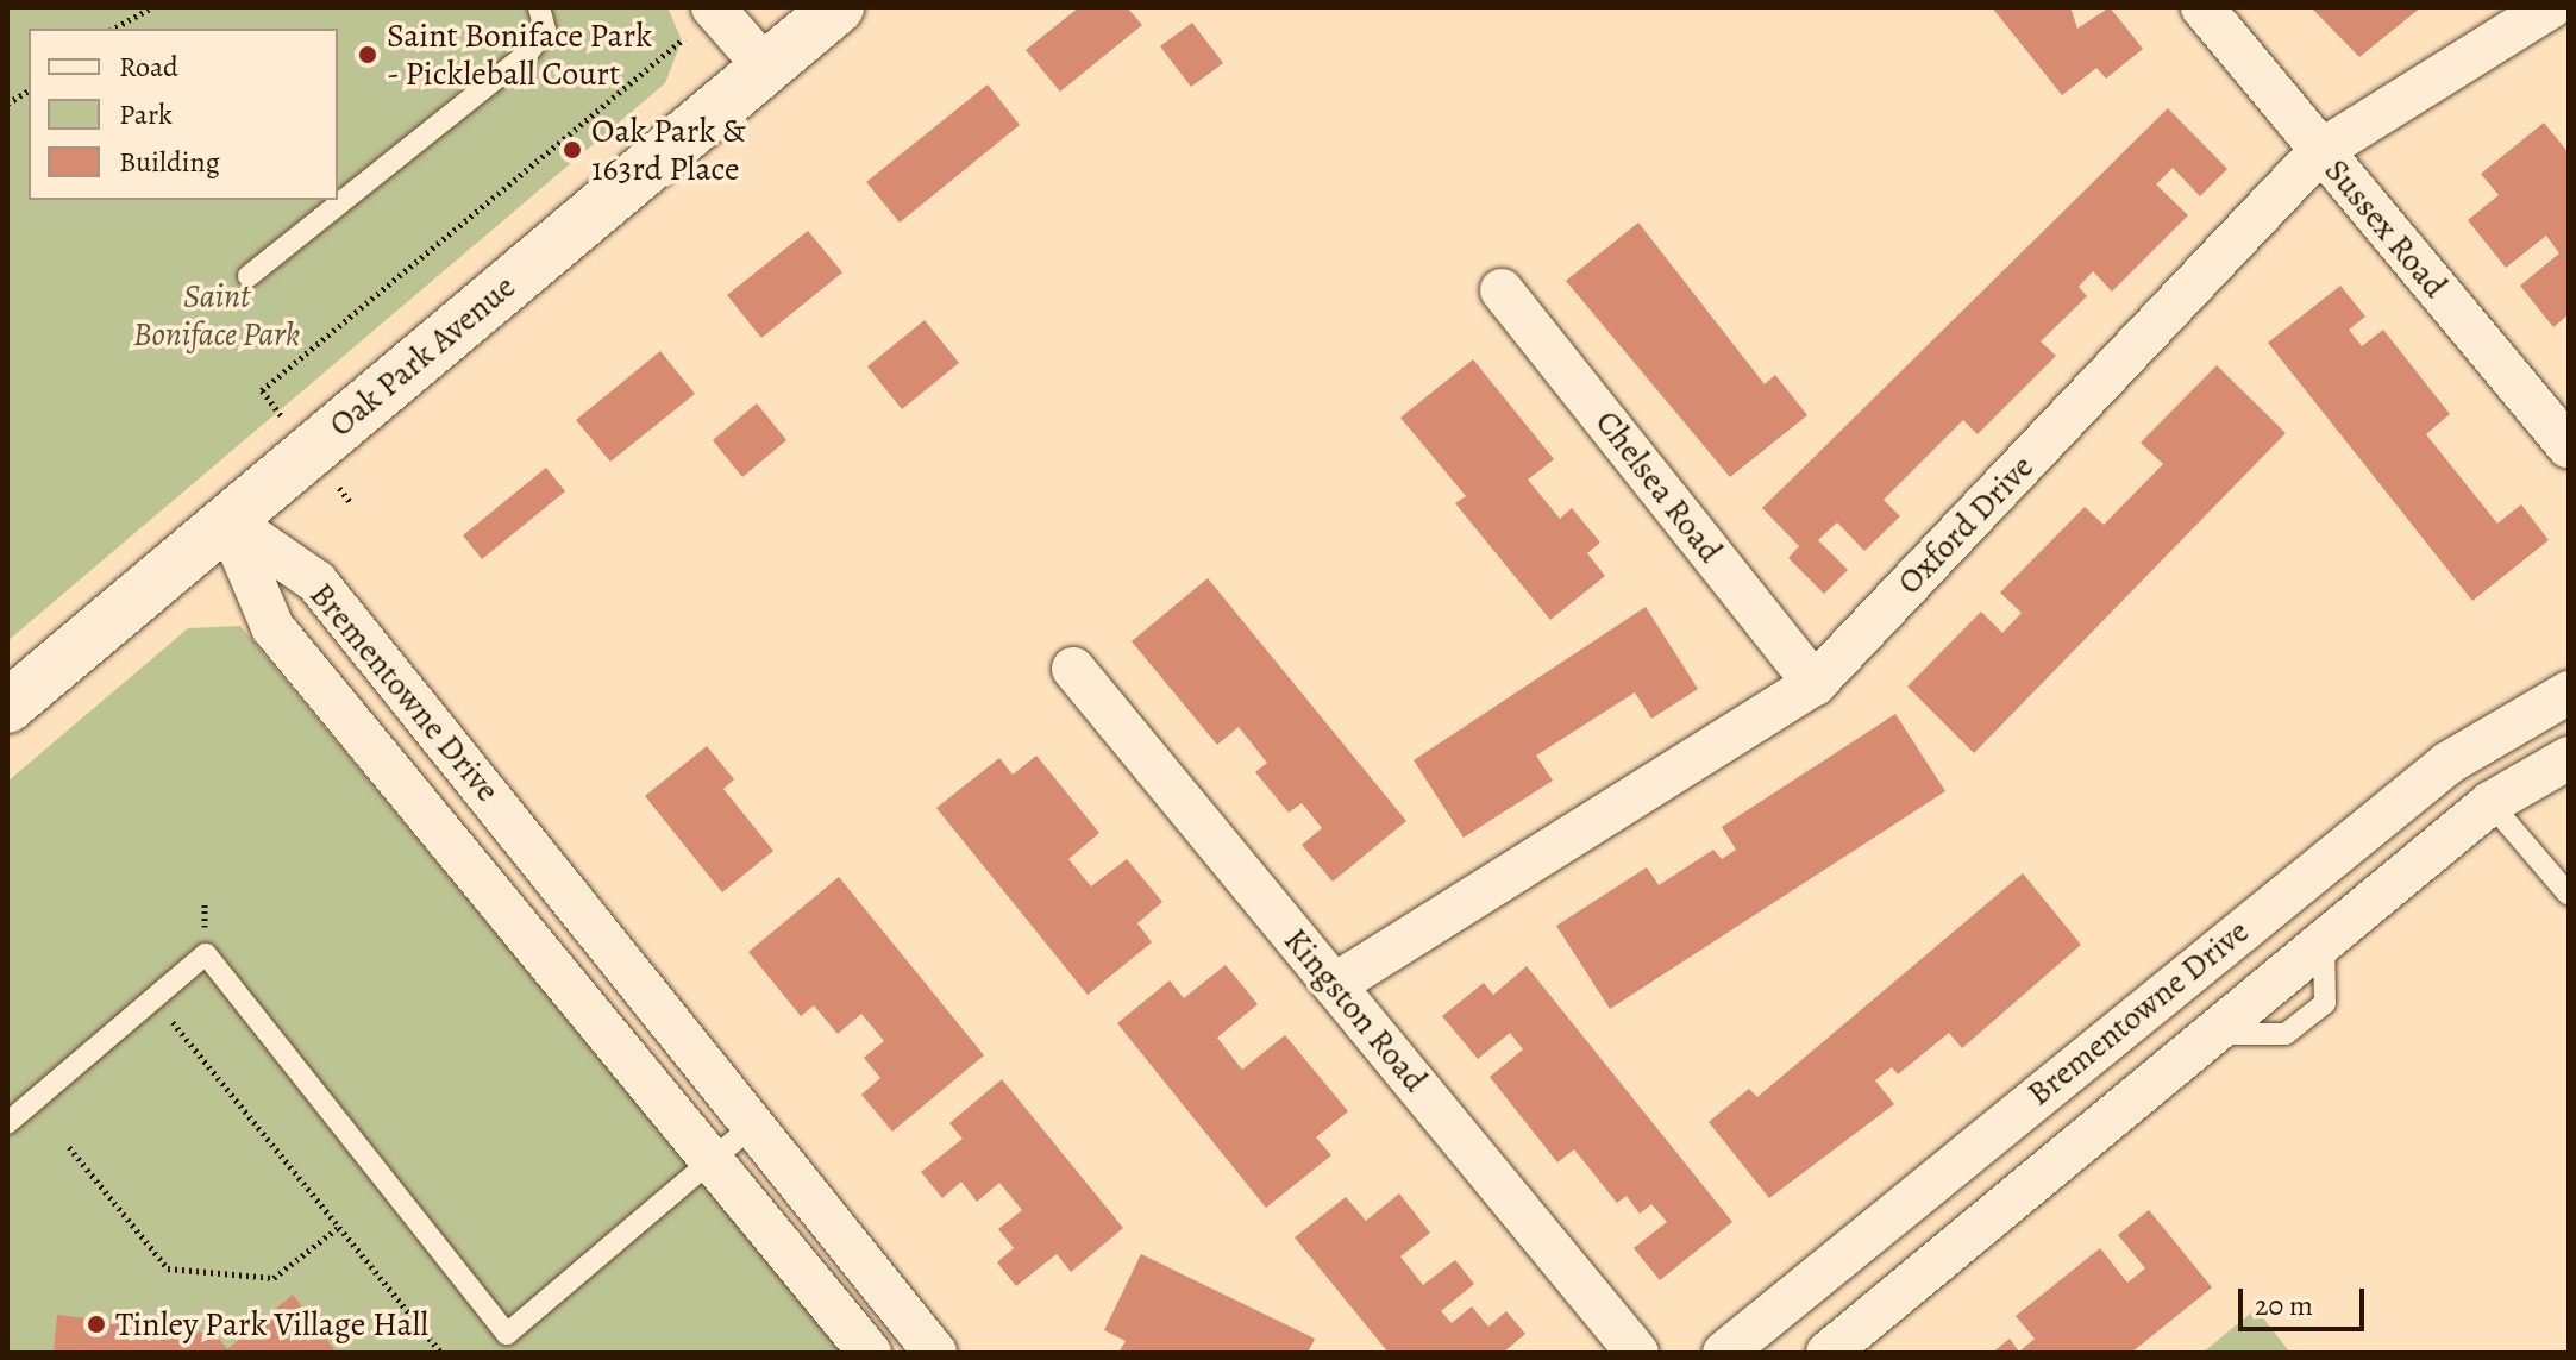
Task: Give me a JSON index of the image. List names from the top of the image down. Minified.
{"streets":{"street":["Sussex Road","Oak Park Avenue","Chelsea Road","Oxford Drive","Brementowne Drive","Kingston Road"]},"crossings":[["Sussex Road","Oxford Drive"],["Oak Park Avenue","Brementowne Drive"],["Chelsea Road","Oxford Drive"],["Oxford Drive","Kingston Road"]],"parks":["Saint Boniface Park"],"places":["Saint Boniface Park - Pickleball Court","Oak Park & 163rd Place","Tinley Park Village Hall"],"legend":["Road","Park","Building"],"scale_bar":"20 m"}
